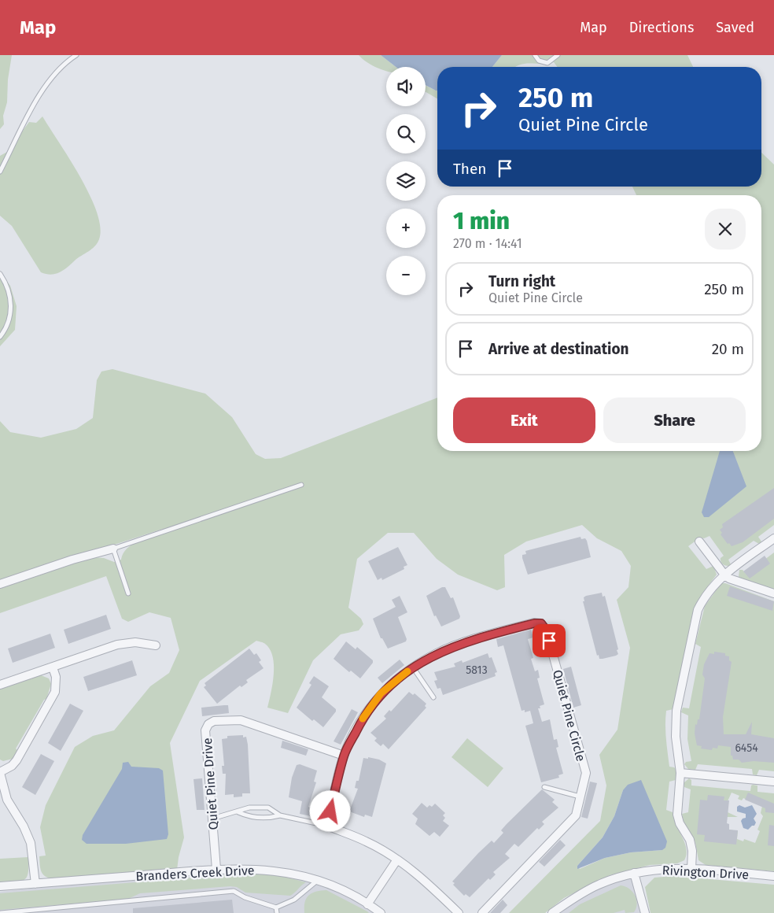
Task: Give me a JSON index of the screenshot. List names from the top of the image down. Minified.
{"streets":{"street":["Quiet Pine Circle","Quiet Pine Drive","Rivington Drive","Branders Creek Drive"]},"crossings":[["Quiet Pine Circle","Quiet Pine Drive"],["Quiet Pine Drive","Branders Creek Drive"]],"house_numbers":["5813","6454"],"page":{"header":"Map","nav":["Map","Directions","Saved"],"map_buttons":["+","−"],"turn":["250 m","Quiet Pine Circle"],"then":"Then","heading":["1 min","270 m · 14:41"],"list":[{"name":"Turn right","note":"Quiet Pine Circle","value":"250 m"},{"name":"Arrive at destination","value":"20 m"}],"buttons":["Exit","Share"]}}
